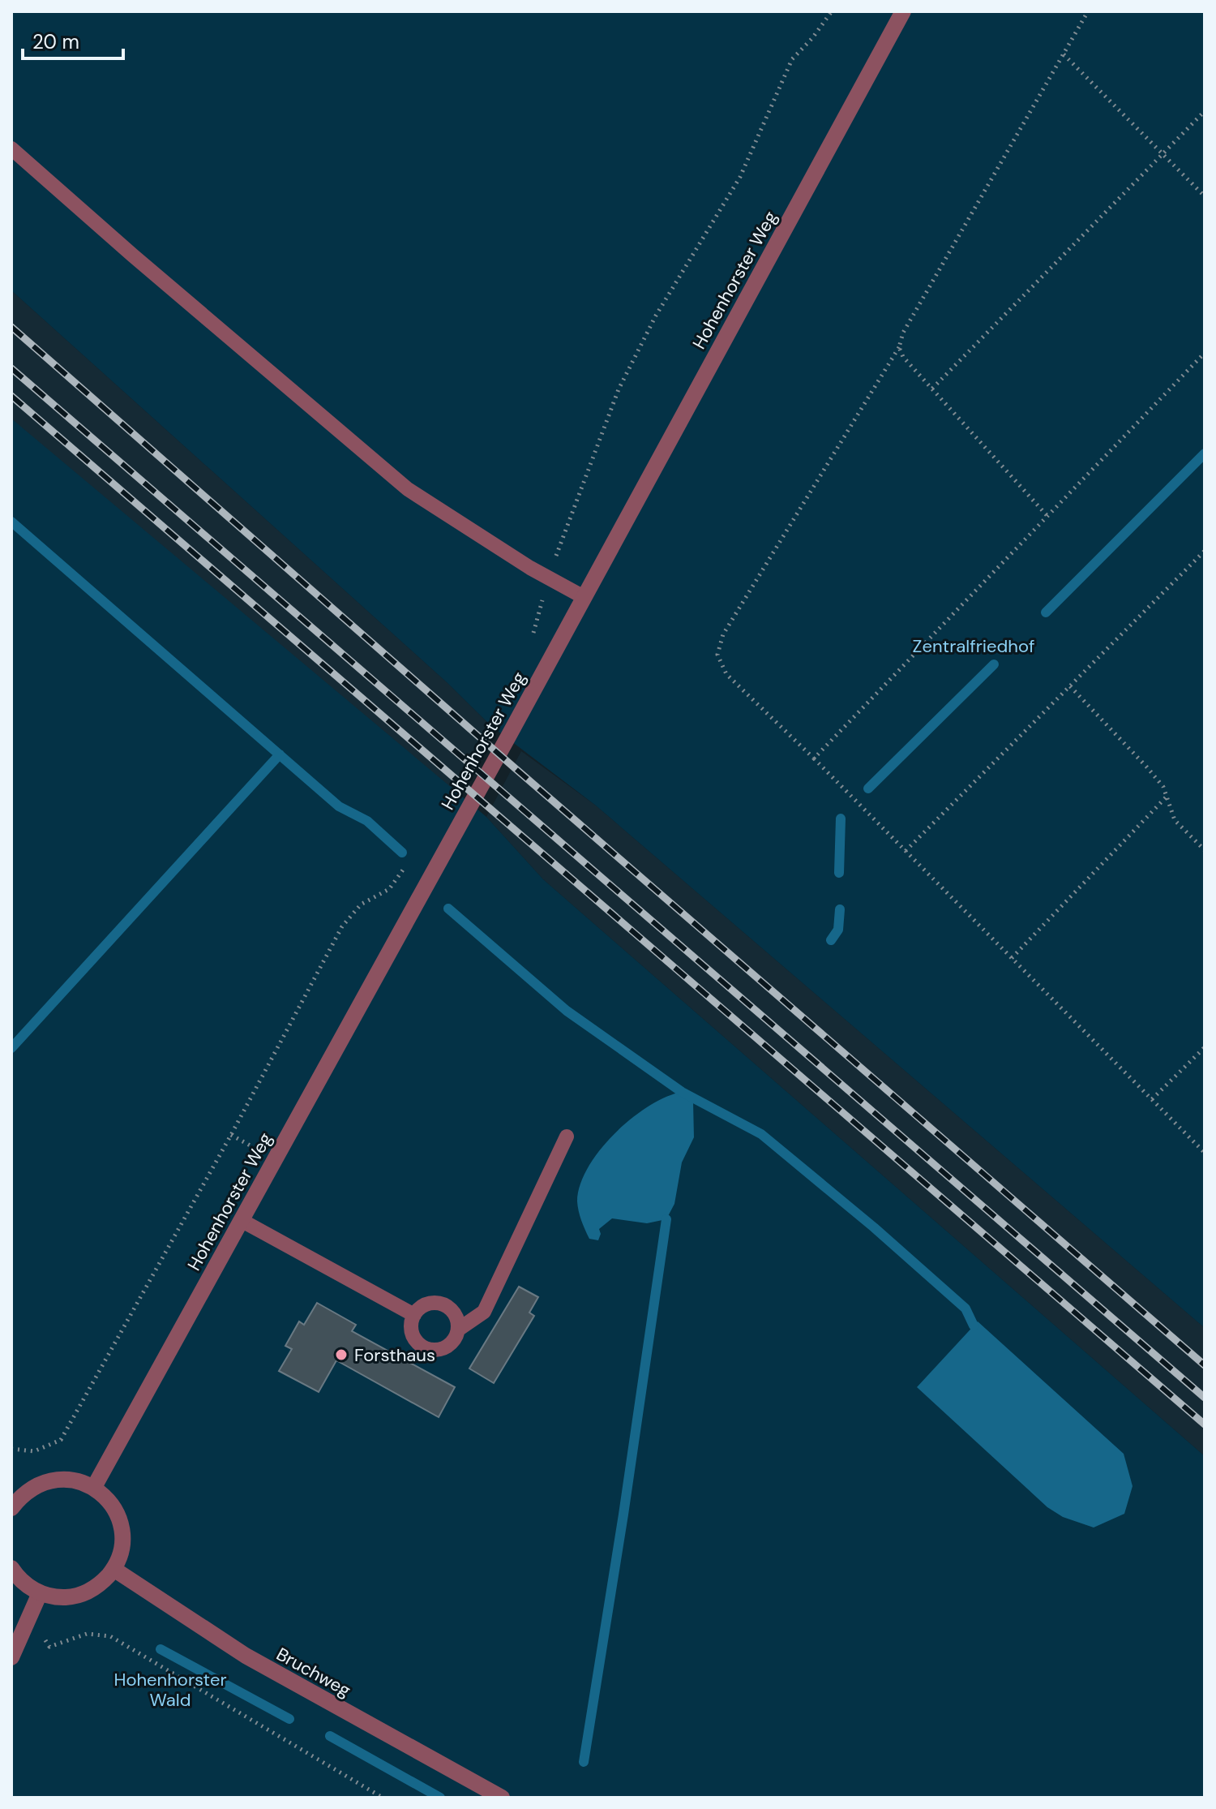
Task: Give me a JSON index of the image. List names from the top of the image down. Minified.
{"streets":{"street":["Hohenhorster Weg","Bruchweg"]},"parks":["Zentralfriedhof","Hohenhorster Wald"],"places":["Forsthaus"],"scale_bar":"20 m"}
